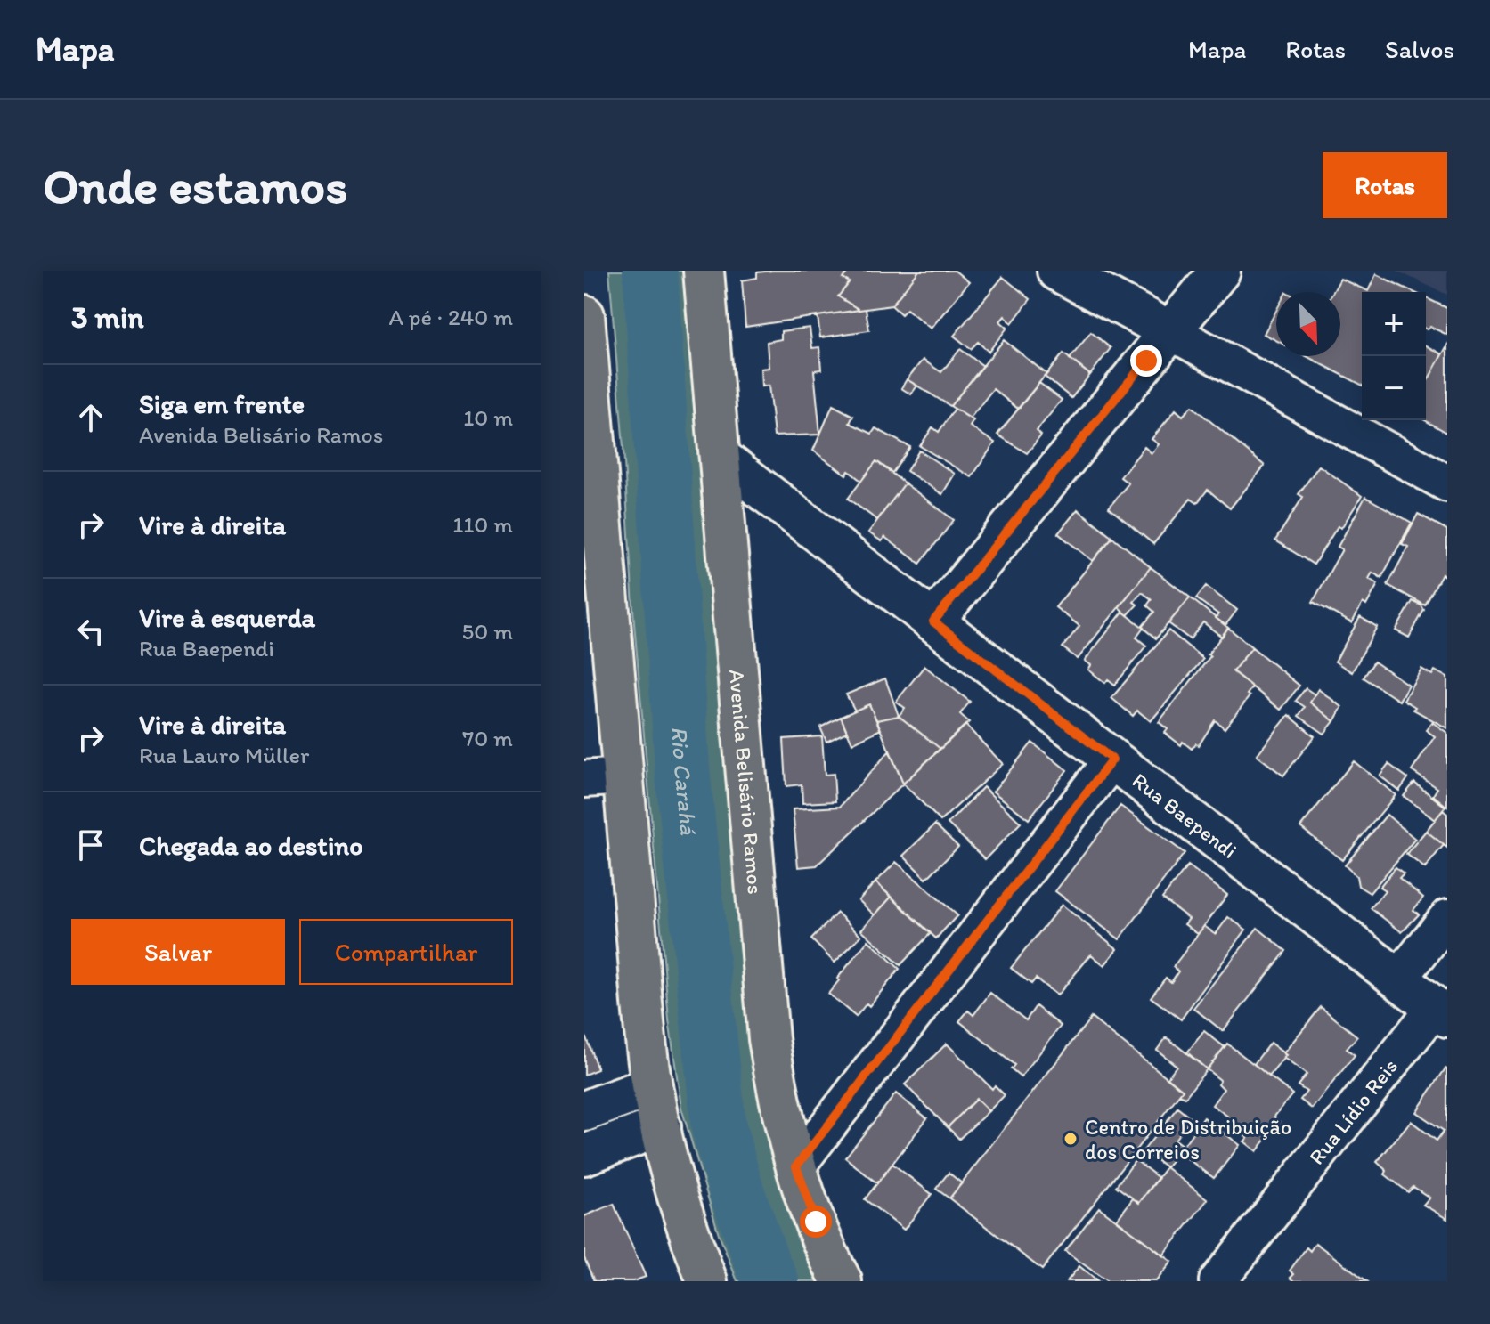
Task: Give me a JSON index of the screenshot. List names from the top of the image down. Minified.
{"streets":{"main road":["Avenida Belisário Ramos"],"street":["Rua Baependi","Rua Lídio Reis"]},"crossings":[["Avenida Belisário Ramos","Rua Baependi"],["Rua Baependi","Rua Lídio Reis"]],"water":["Rio Carahá"],"places":["Centro de Distribuição dos Correios"],"north":"bottom right","page":{"header":"Mapa","nav":["Mapa","Rotas","Salvos"],"buttons":["Rotas",["Salvar","Compartilhar"]],"title":"Onde estamos","heading":["3 min","A pé · 240 m"],"map_buttons":["+","−"],"list":[["Siga em frente","Avenida Belisário Ramos","10 m"],["Vire à direita","110 m"],["Vire à esquerda","Rua Baependi","50 m"],["Vire à direita","Rua Lauro Müller","70 m"],"Chegada ao destino"]}}
